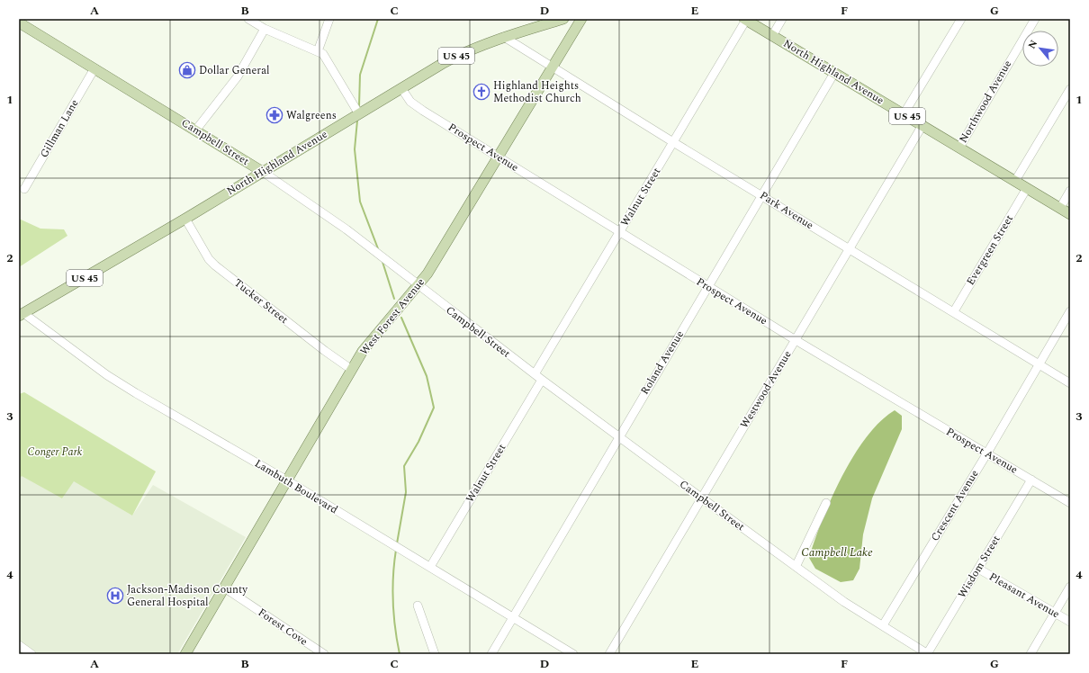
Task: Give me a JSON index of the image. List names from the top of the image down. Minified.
{"streets":{"main road":["US 45","North Highland Avenue","Campbell Street","West Forest Avenue"],"street":["Northwood Avenue","Gillman Lane","Prospect Avenue","Walnut Street","Park Avenue","Evergreen Street","Tucker Street","Roland Avenue","Westwood Avenue","Lambuth Boulevard","Crescent Avenue","Wisdom Street","Pleasant Avenue","Forest Cove"]},"crossings":[["North Highland Avenue","Northwood Avenue"],["North Highland Avenue","Campbell Street"],["North Highland Avenue","Prospect Avenue"],["North Highland Avenue","Walnut Street"],["North Highland Avenue","Park Avenue"],["North Highland Avenue","Evergreen Street"],["North Highland Avenue","Tucker Street"],["North Highland Avenue","Roland Avenue"],["North Highland Avenue","Westwood Avenue"],["North Highland Avenue","Lambuth Boulevard"],["Gillman Lane","Campbell Street"],["Campbell Street","Walnut Street"],["Campbell Street","West Forest Avenue"],["Campbell Street","Roland Avenue"],["Campbell Street","Westwood Avenue"],["Campbell Street","Crescent Avenue"],["Campbell Street","Wisdom Street"],["Prospect Avenue","Walnut Street"],["Prospect Avenue","West Forest Avenue"],["Prospect Avenue","Roland Avenue"],["Prospect Avenue","Westwood Avenue"],["Prospect Avenue","Crescent Avenue"],["Prospect Avenue","Wisdom Street"],["Walnut Street","Park Avenue"],["Walnut Street","Lambuth Boulevard"],["Park Avenue","Evergreen Street"],["Park Avenue","West Forest Avenue"],["Park Avenue","Roland Avenue"],["Park Avenue","Westwood Avenue"],["Park Avenue","Crescent Avenue"],["Tucker Street","West Forest Avenue"],["West Forest Avenue","Lambuth Boulevard"],["West Forest Avenue","Forest Cove"],["Roland Avenue","Lambuth Boulevard"],["Wisdom Street","Pleasant Avenue"]],"water":["Campbell Lake"],"parks":["Conger Park"],"places":{"shop":["Dollar General"],"church":["Highland Heights Methodist Church"],"pharmacy":["Walgreens"],"hospital":["Jackson-Madison County General Hospital"]},"north":"top left","grid":{"columns":["A","B","C","D","E","F","G"],"rows":["1","2","3","4"]}}
